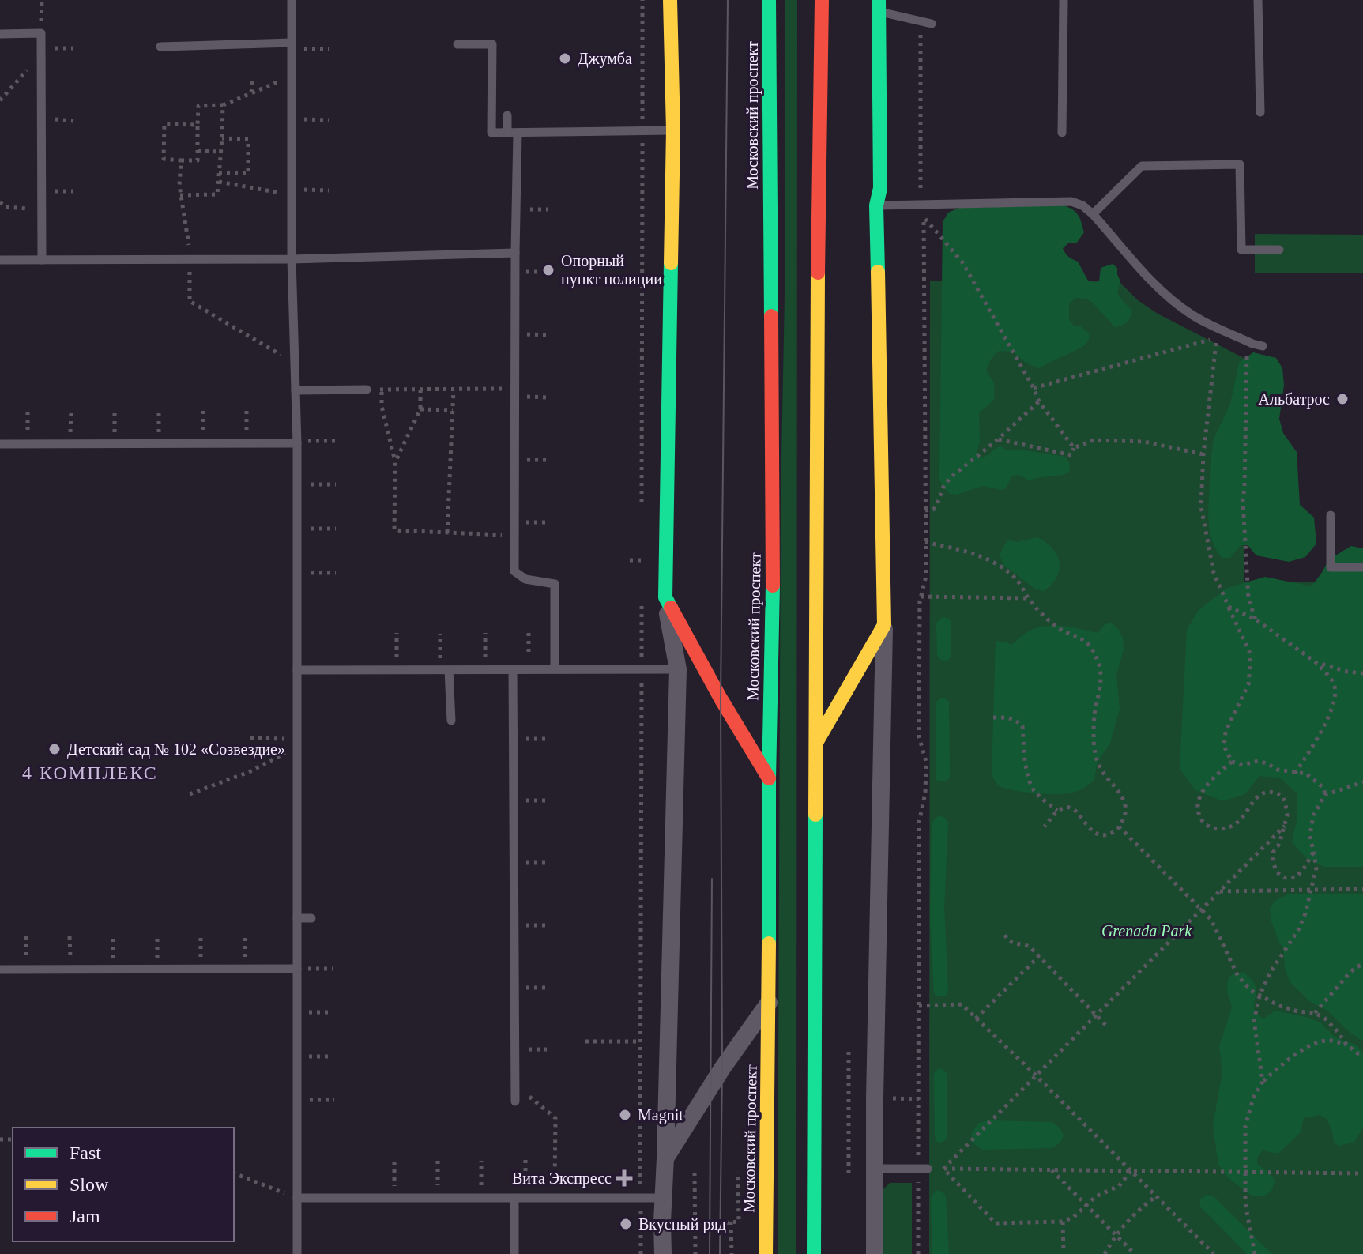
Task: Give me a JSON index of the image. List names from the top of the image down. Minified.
{"streets":{"main road":["Московский проспект"]},"districts":["4 КОМПЛЕКС"],"parks":["Grenada Park"],"places":{"other":["Джумба","Опорный пункт полиции","Альбатрос","Детский сад № 102 «Созвездие»","Magnit","Вкусный ряд"],"health":["Вита Экспресс"]},"legend":["Fast","Slow","Jam"]}
